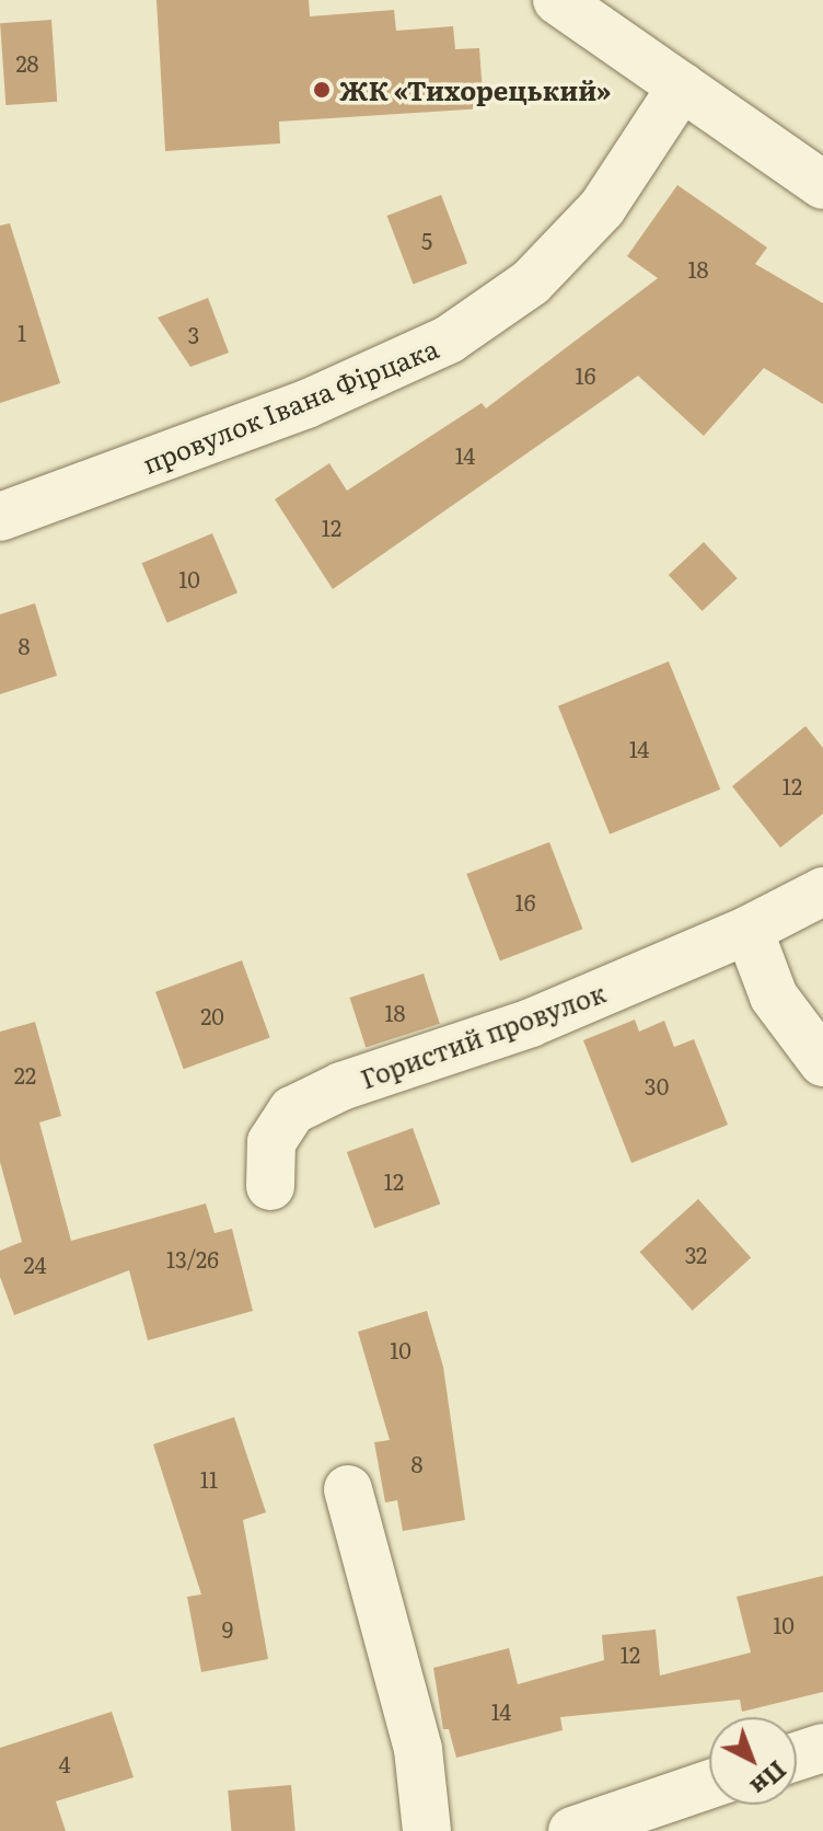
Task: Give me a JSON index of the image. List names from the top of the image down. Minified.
{"streets":{"street":["провулок Івана Фірцака","Гористий провулок"]},"places":["ЖК «Тихорецький»"],"house_numbers":["28","5","18","1","3","16","14","12","10","8","14","12","16","18","20","22","30","12","32","13/26","24","10","8","11","10","9","12","14","4"],"north":"bottom right"}
